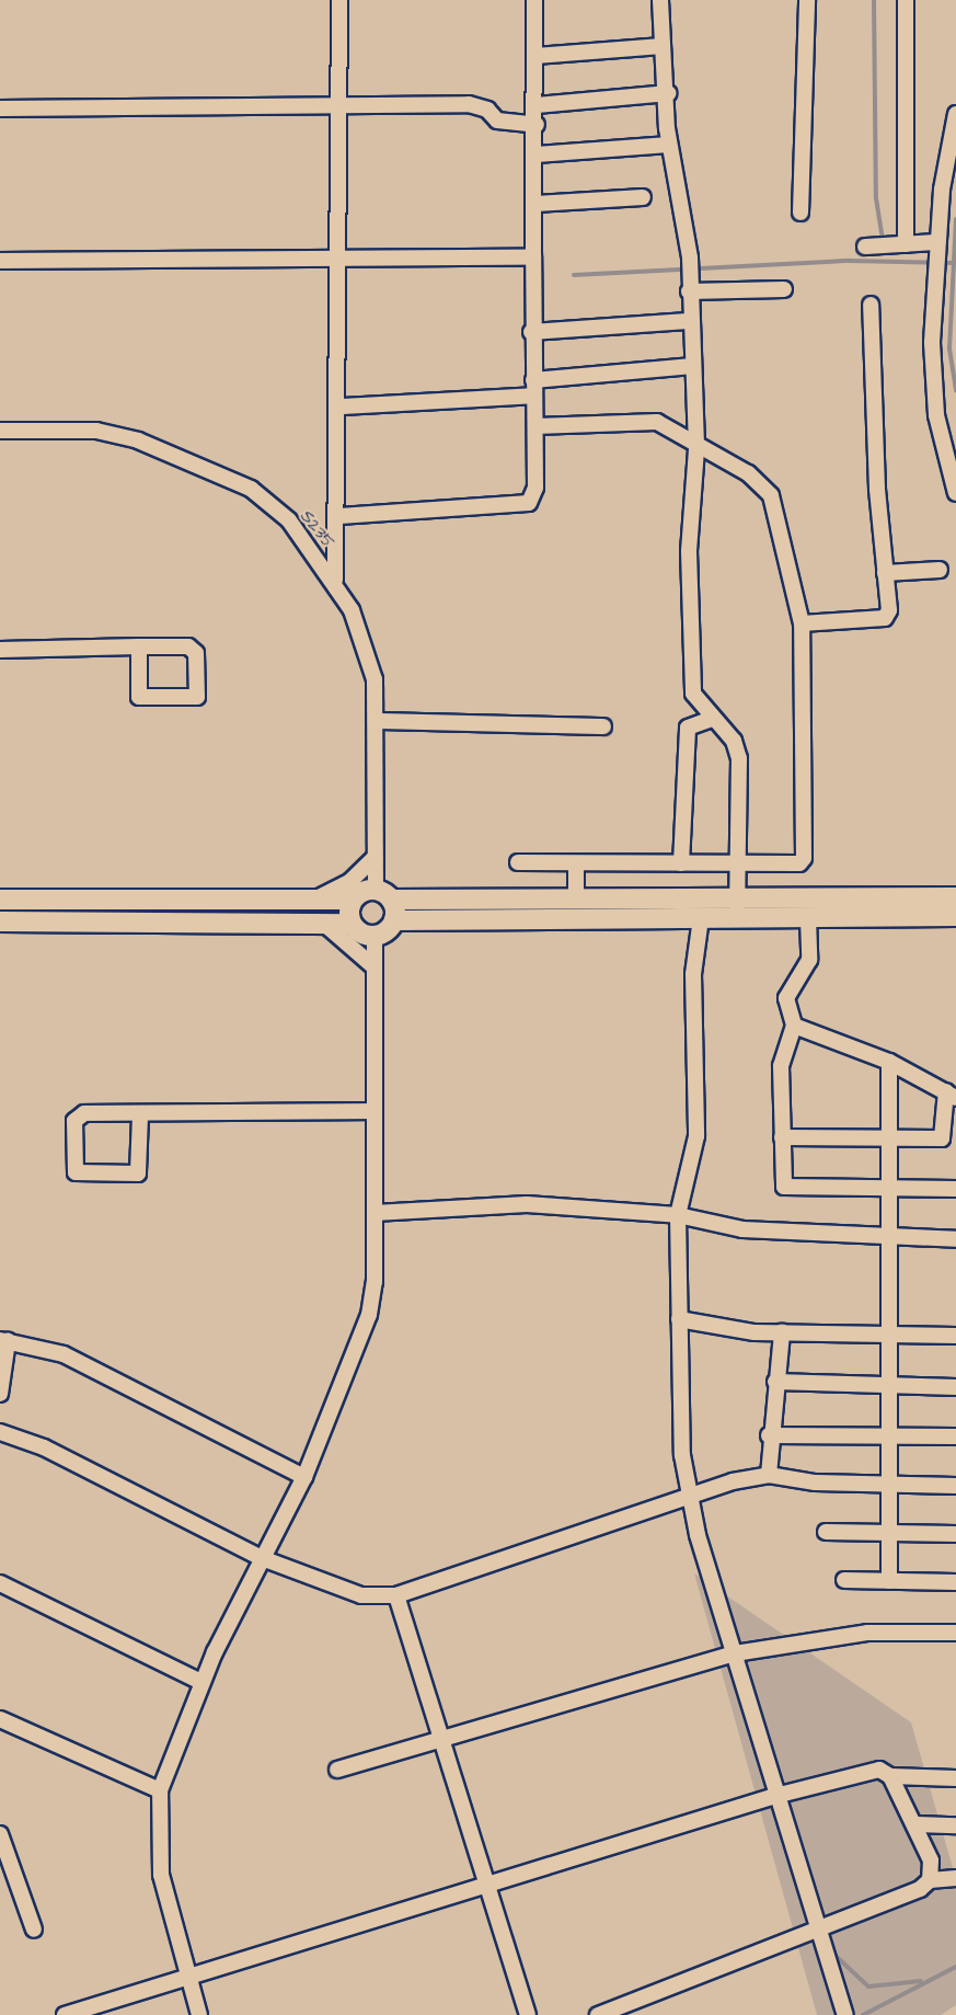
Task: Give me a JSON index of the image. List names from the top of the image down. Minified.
{"streets":{"street":["S235"]}}
